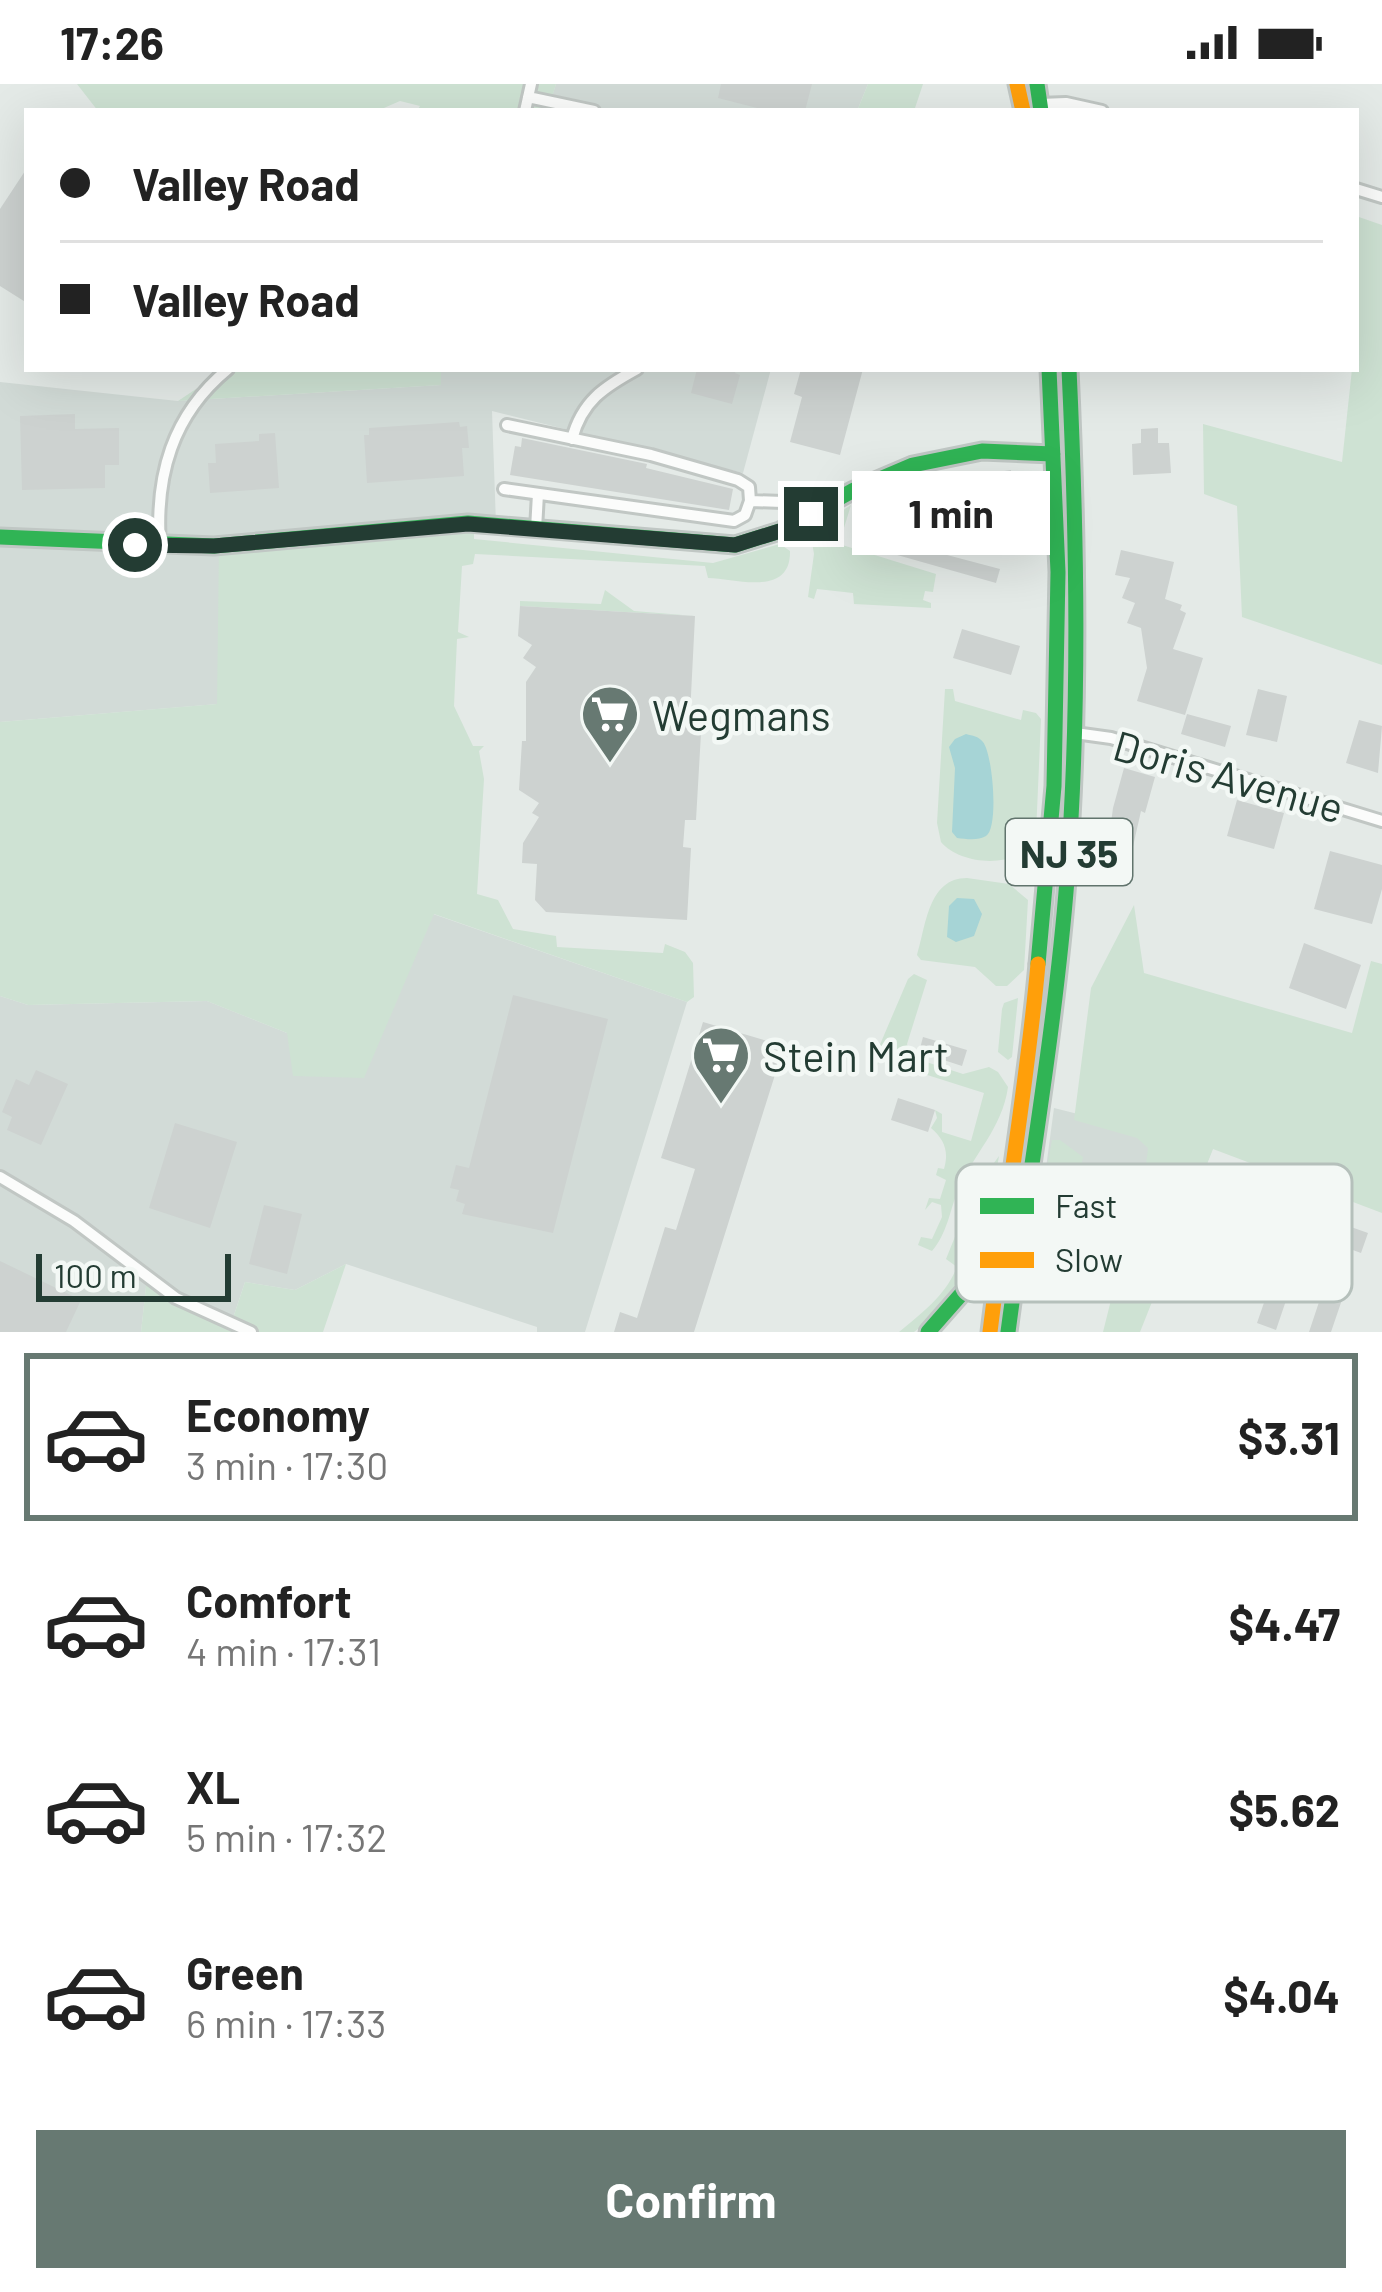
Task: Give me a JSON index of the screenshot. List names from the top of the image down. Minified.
{"streets":{"main road":["NJ 35"],"street":["Doris Avenue"]},"crossings":[["Doris Avenue","NJ 35"]],"places":{"supermarket":["Wegmans","Stein Mart"]},"legend":["Fast","Slow"],"scale_bar":"100 m","page":{"status":"17:26","banner":["Valley Road","Valley Road"],"bubble":"1 min","scale":"100 m","list":[{"name":"Economy","note":"3 min · 17:30","value":"$3.31"},{"name":"Comfort","note":"4 min · 17:31","value":"$4.47"},{"name":"XL","note":"5 min · 17:32","value":"$5.62"},{"name":"Green","note":"6 min · 17:33","value":"$4.04"}],"buttons":"Confirm"}}
